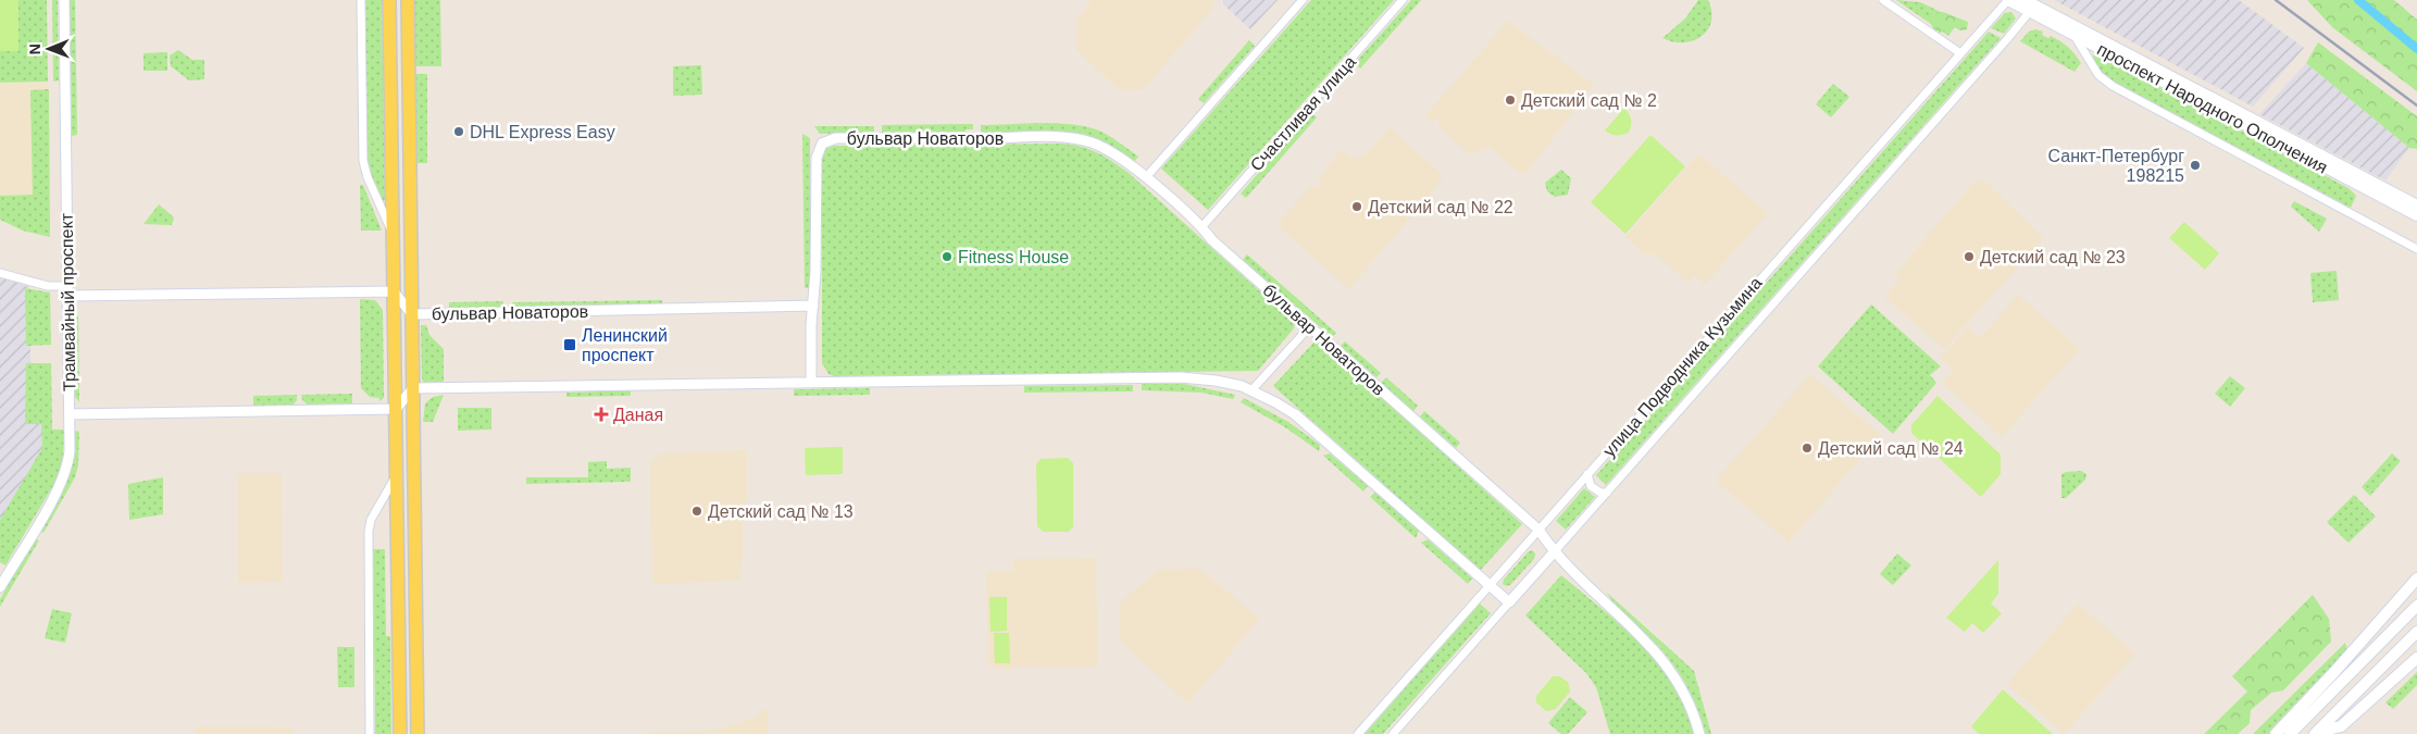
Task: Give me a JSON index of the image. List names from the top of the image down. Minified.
{"streets":{"main road":["проспект Народного Ополчения"],"street":["Счастливая улица","бульвар Новаторов","Трамвайный проспект","улица Подводника Кузьмина"]},"crossings":[["проспект Народного Ополчения","улица Подводника Кузьмина"],["Счастливая улица","бульвар Новаторов"],["бульвар Новаторов","улица Подводника Кузьмина"]],"places":{"other":["Детский сад № 2","DHL Express Easy","Санкт-Петербург 198215","Детский сад № 22","Fitness House","Детский сад № 23","Детский сад № 24","Детский сад № 13"],"transit":["Ленинский проспект"],"health":["Даная"]},"north":"left"}
